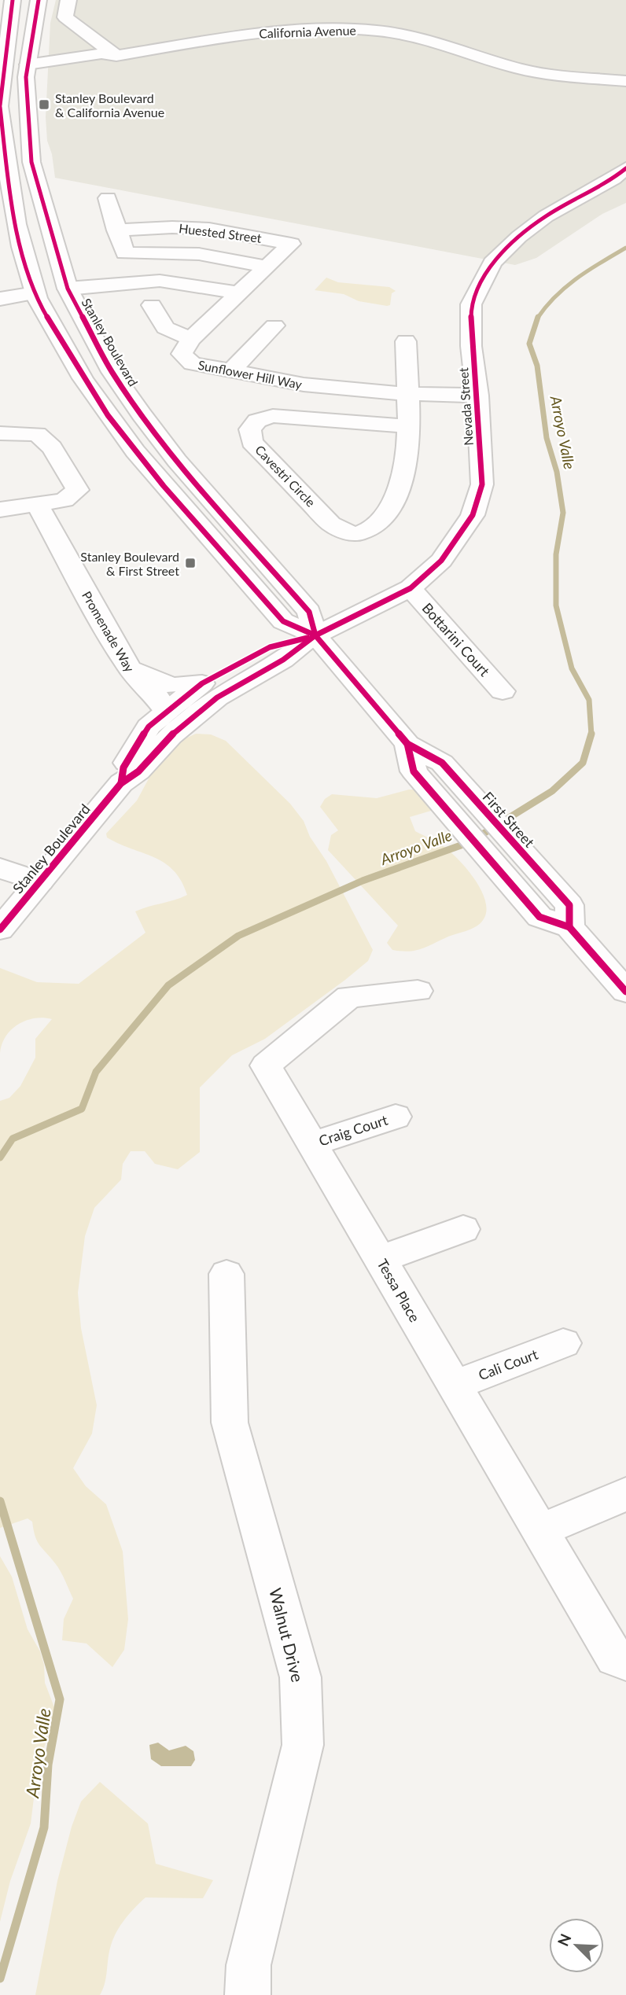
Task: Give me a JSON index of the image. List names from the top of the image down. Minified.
{"streets":{"street":["California Avenue","Huested Street","Stanley Boulevard","Sunflower Hill Way","Nevada Street","Cavestri Circle","Promenade Way","Bottarini Court","First Street","Craig Court","Tessa Place","Cali Court","Walnut Drive"]},"crossings":[["California Avenue","Stanley Boulevard"],["Huested Street","Sunflower Hill Way"],["Stanley Boulevard","Nevada Street"],["Stanley Boulevard","Promenade Way"],["Stanley Boulevard","First Street"],["Sunflower Hill Way","Nevada Street"],["Sunflower Hill Way","Cavestri Circle"],["Nevada Street","Bottarini Court"],["Nevada Street","First Street"],["Craig Court","Tessa Place"],["Tessa Place","Cali Court"]],"water":["Arroyo Valle"],"places":{"transit":["Stanley Boulevard & California Avenue","Stanley Boulevard & First Street"]},"north":"top left"}
